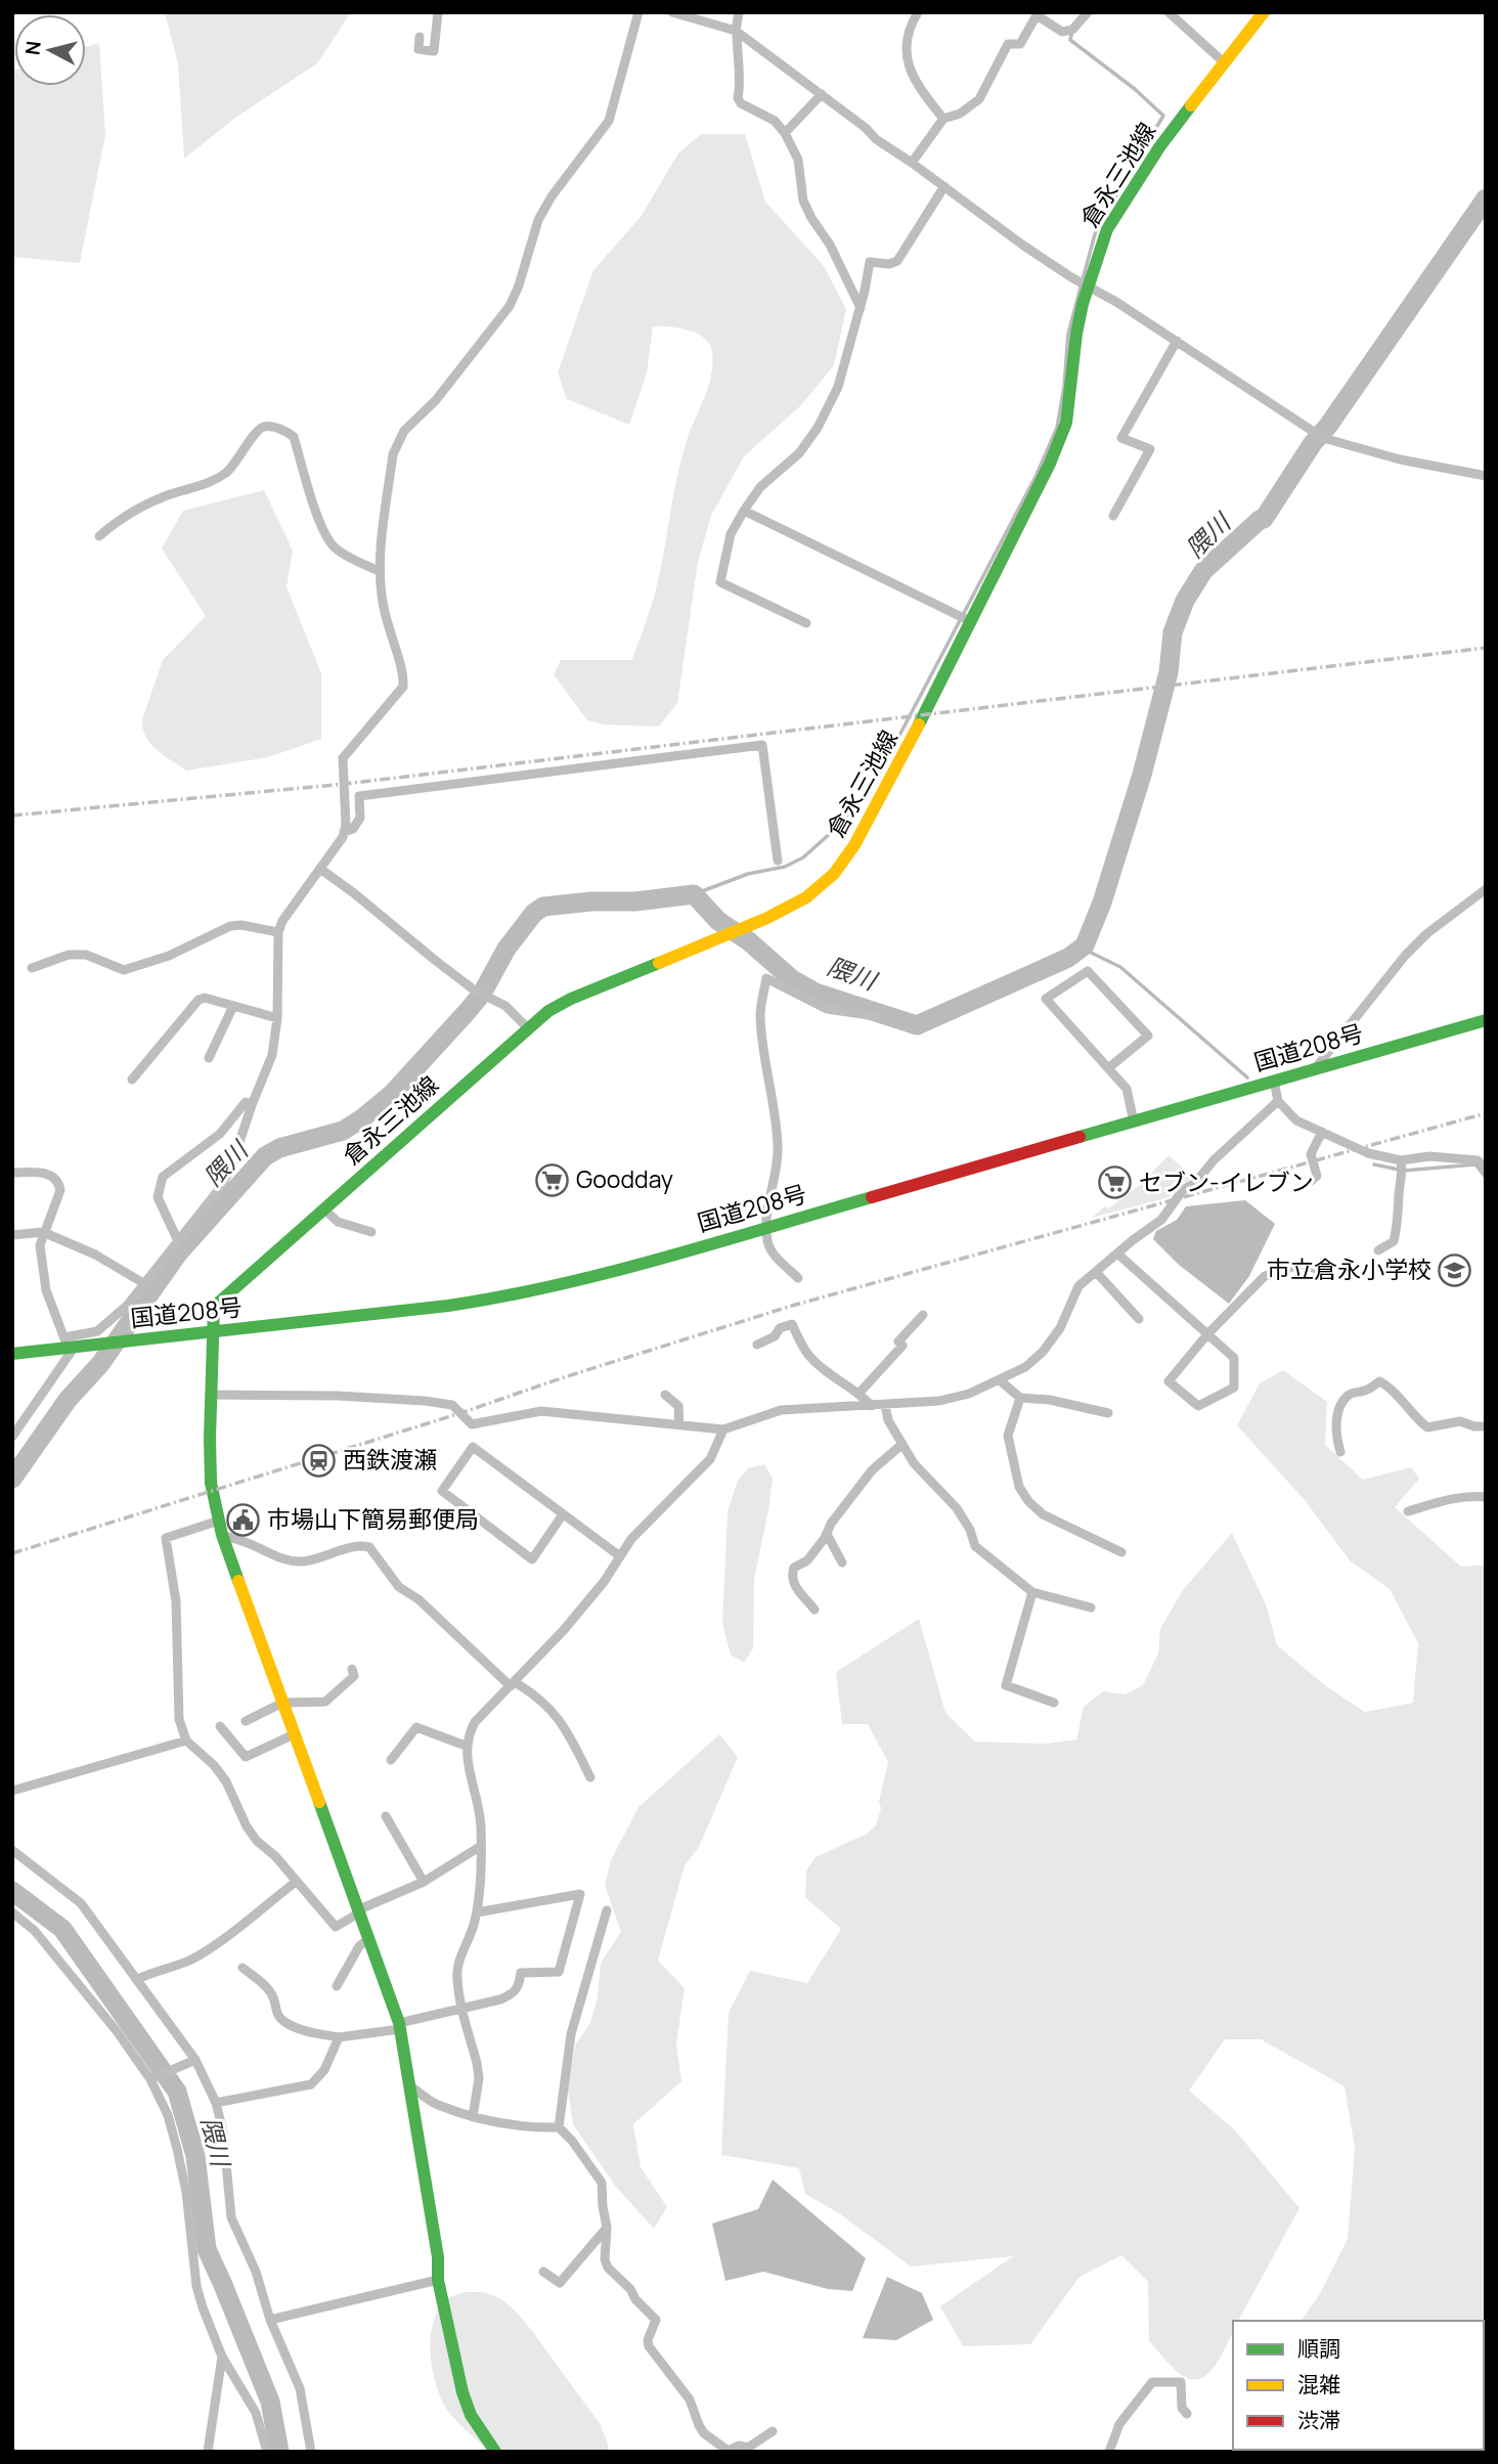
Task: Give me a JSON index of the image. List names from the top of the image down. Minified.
{"streets":{"main road":["倉永三池線","国道208号"]},"crossings":[["倉永三池線","国道208号"]],"water":["隈川"],"places":{"supermarket":["Goodday","セブン-イレブン"],"school or university":["市立倉永小学校"],"station":["西鉄渡瀬"],"public building":["市場山下簡易郵便局"]},"legend":["順調","混雑","渋滞"],"north":"left"}
